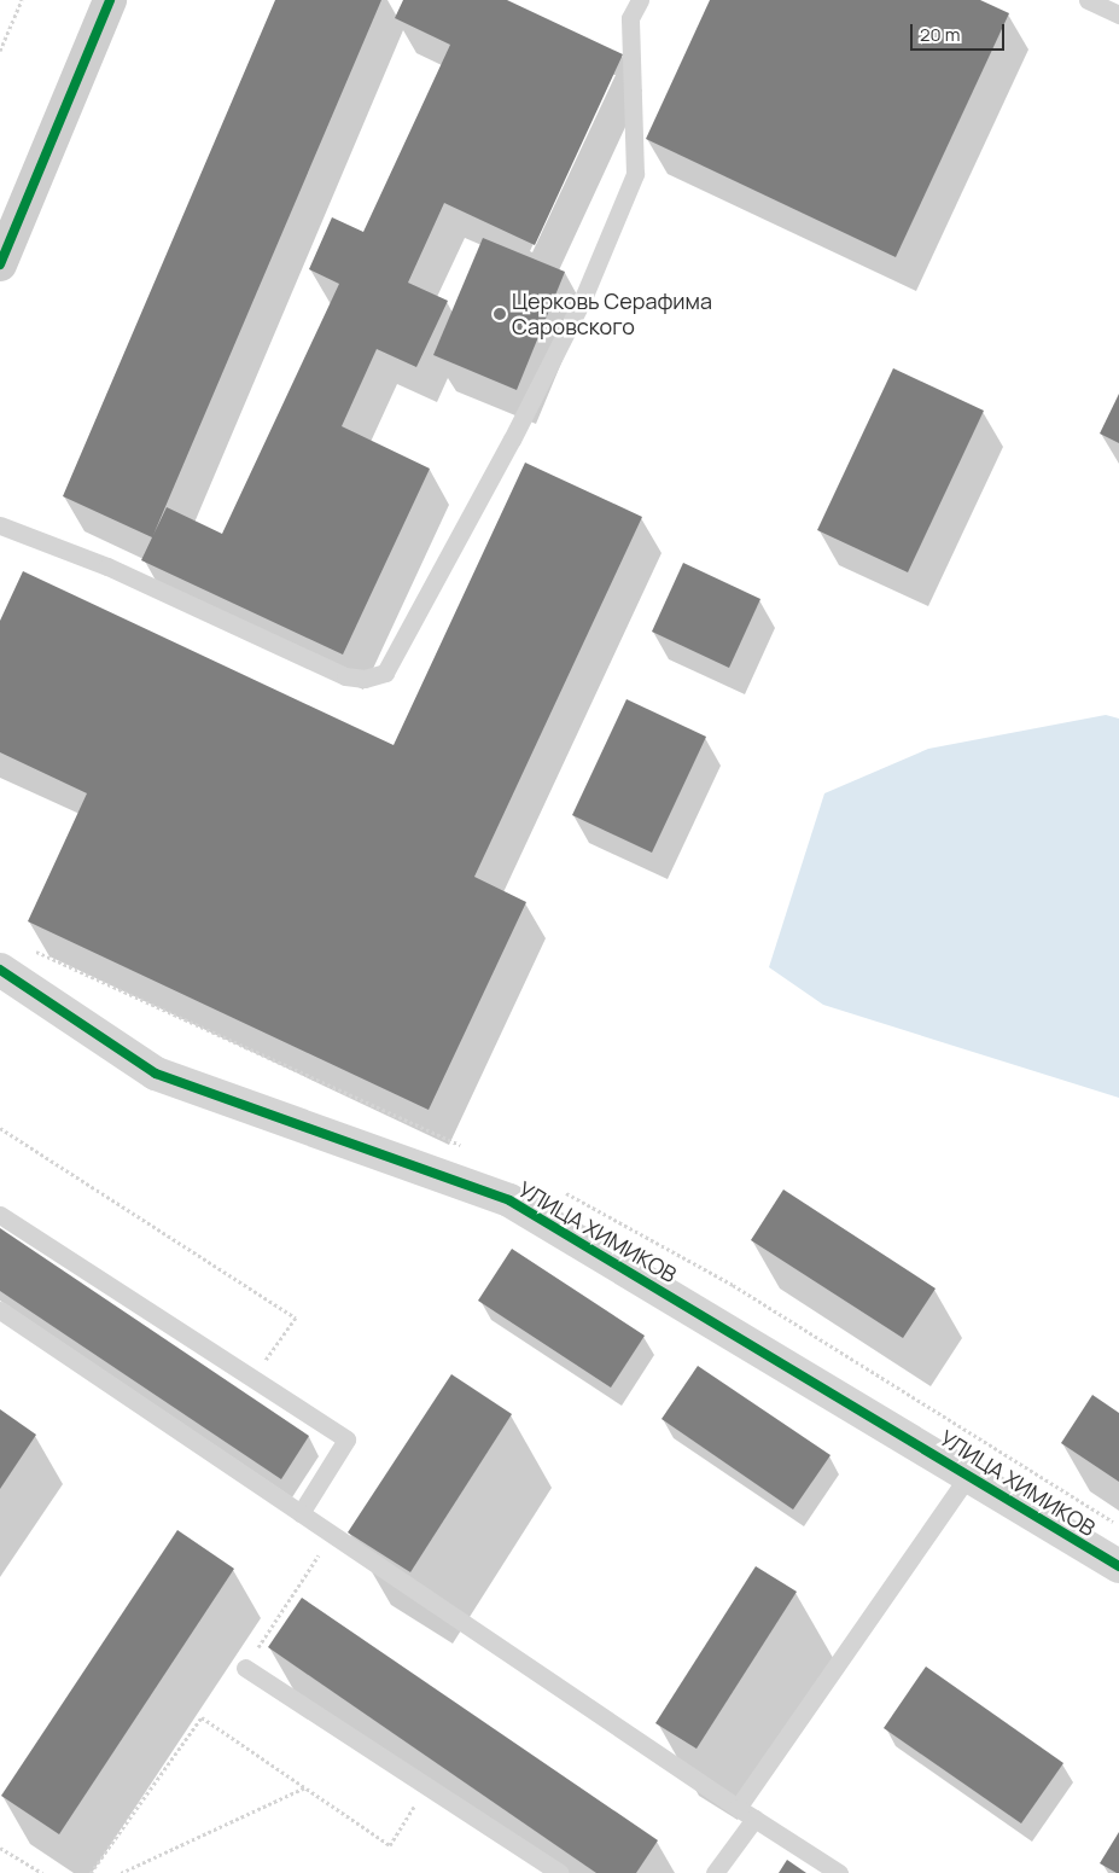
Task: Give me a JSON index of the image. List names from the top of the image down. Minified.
{"streets":{"street":["УЛИЦА ХИМИКОВ"]},"places":["Церковь Серафима Саровского"],"scale_bar":"20 m"}
